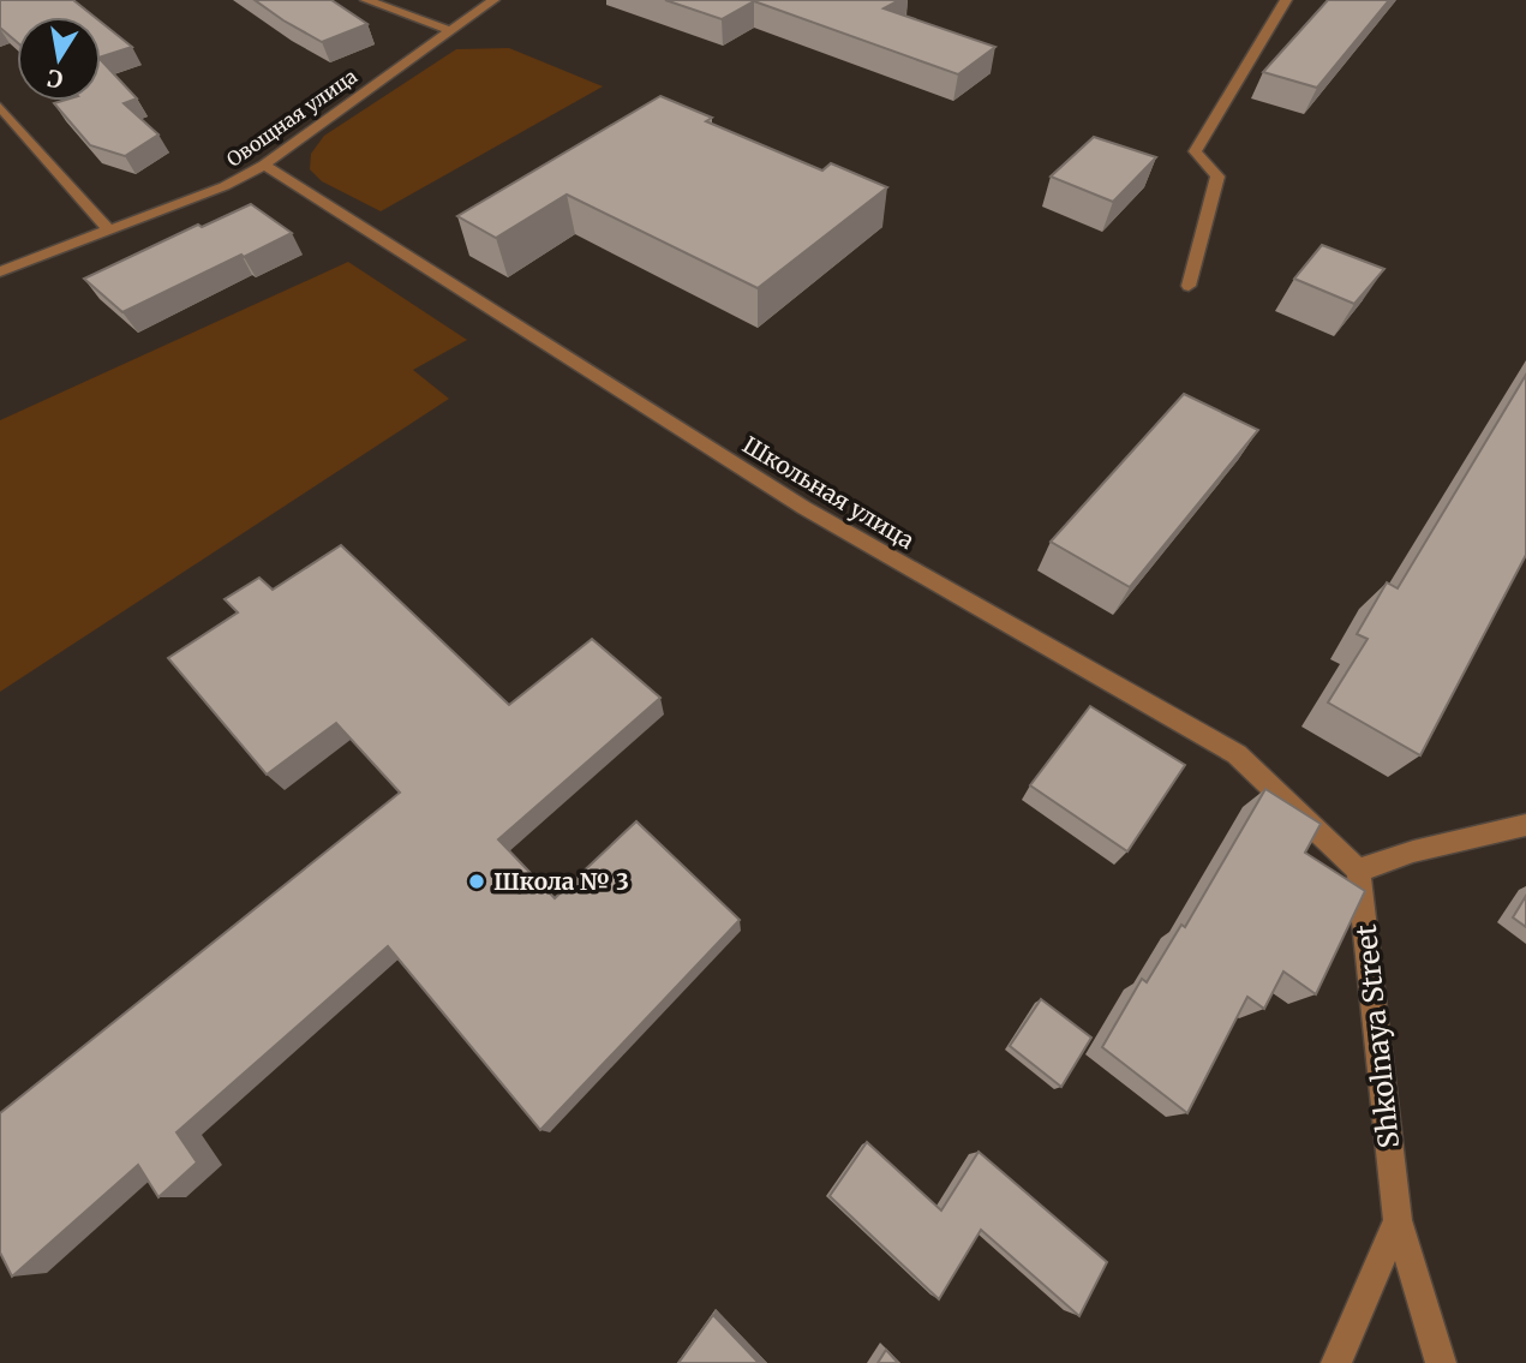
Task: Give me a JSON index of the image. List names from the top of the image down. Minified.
{"streets":{"street":["Овощная улица","Школьная улица","Shkolnaya Street"]},"crossings":[["Овощная улица","Школьная улица"],["Школьная улица","Shkolnaya Street"]],"places":["Школа № 3"],"north":"bottom"}
